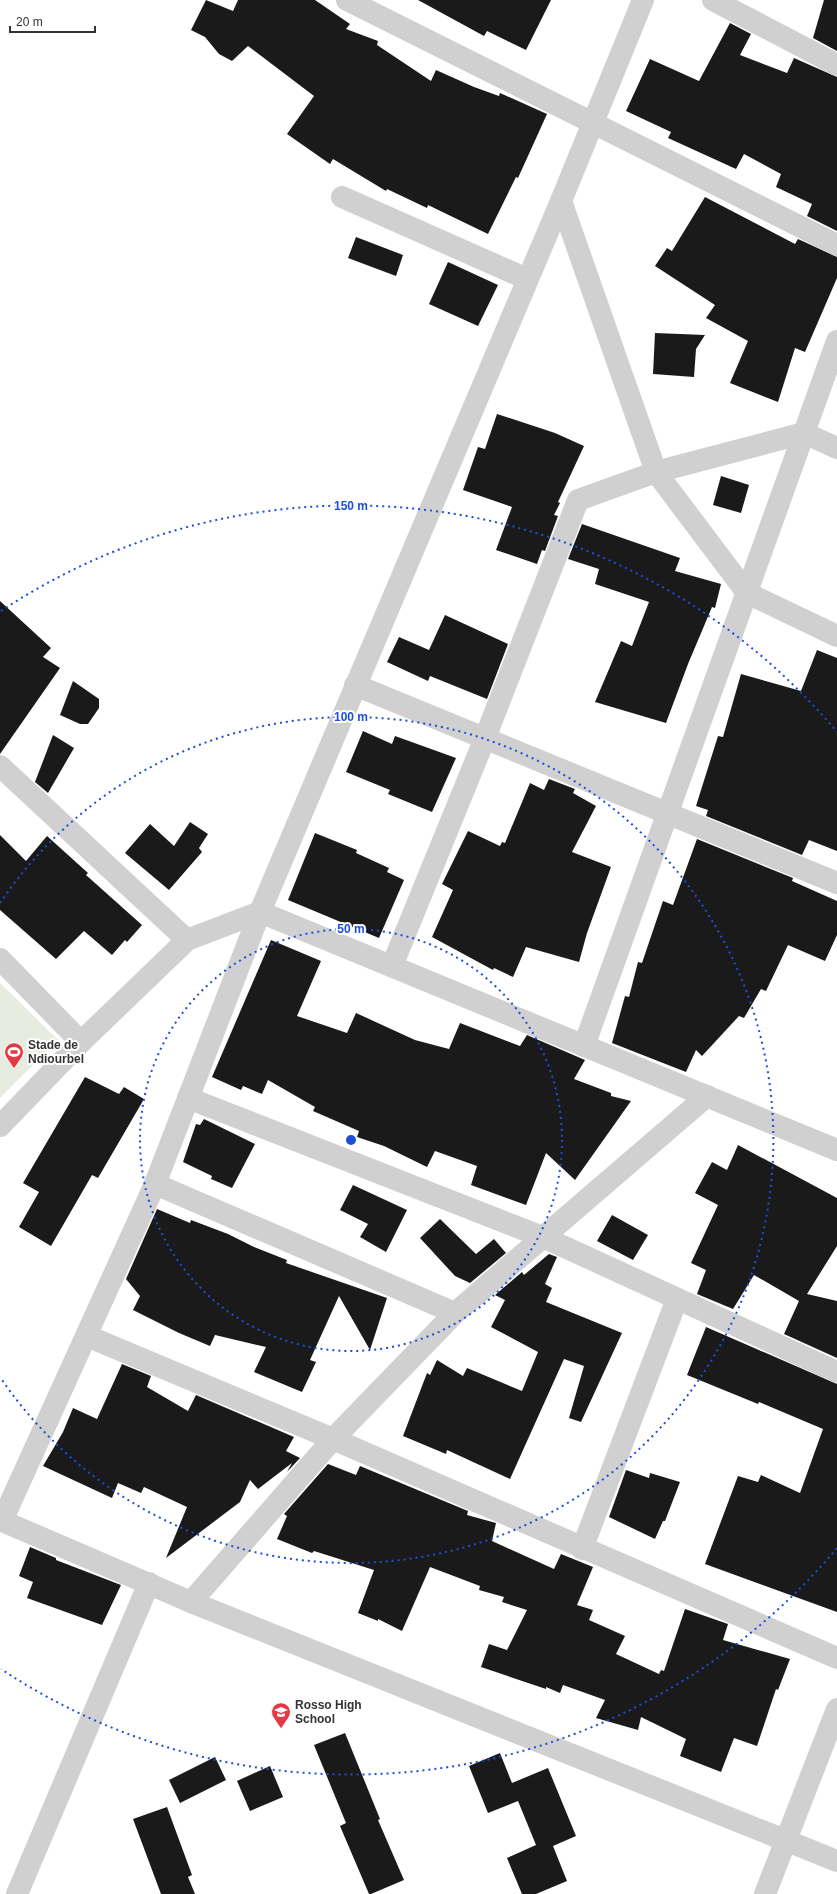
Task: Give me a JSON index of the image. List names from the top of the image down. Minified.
{"places":{"sports":["Stade de Ndiourbel"],"school or university":["Rosso High School"]},"scale_bar":"20 m","rings":["150 m","100 m","50 m"]}
